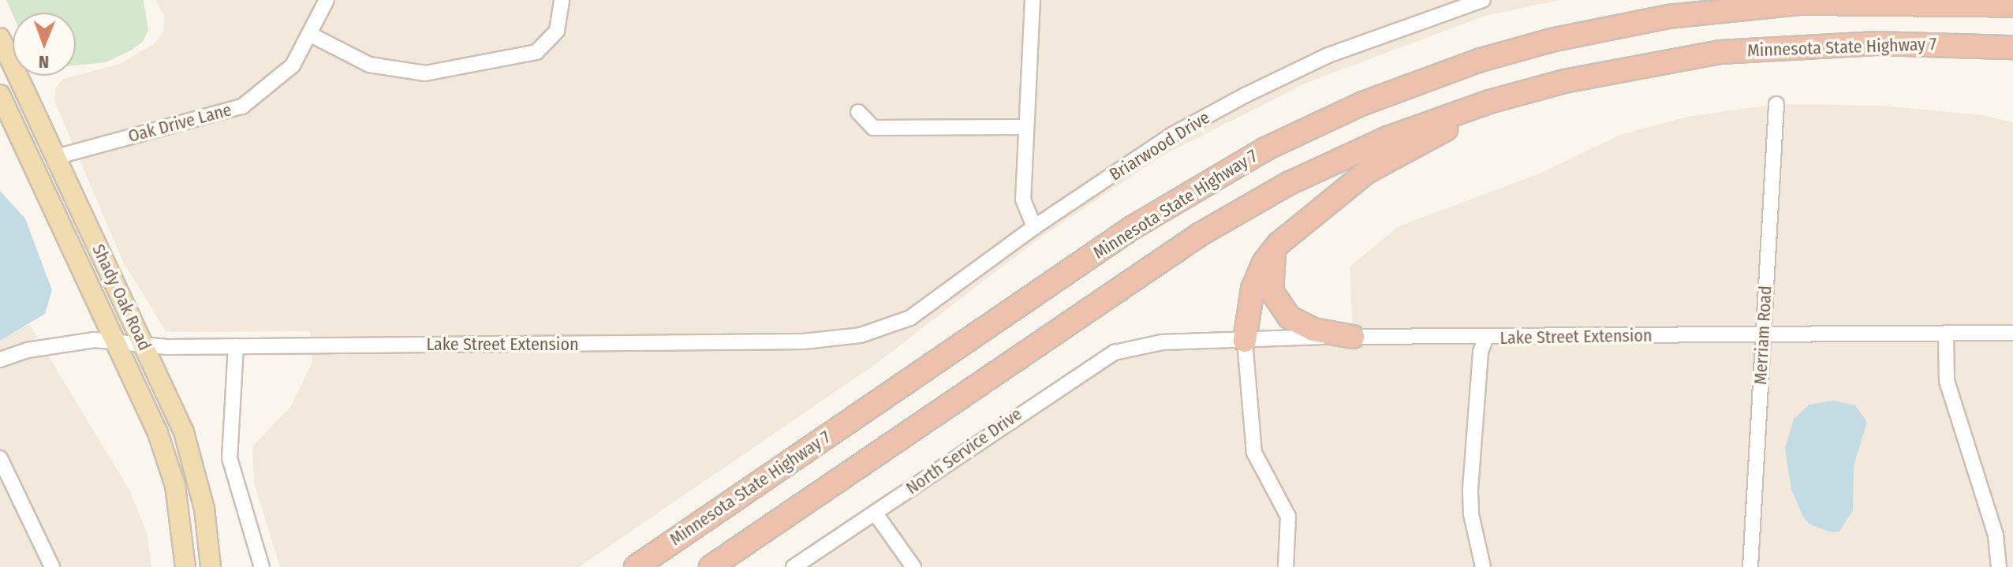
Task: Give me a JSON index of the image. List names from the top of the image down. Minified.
{"streets":{"highway":["Minnesota State Highway 7"],"main road":["Shady Oak Road"],"street":["Oak Drive Lane","Briarwood Drive","Merriam Road","Lake Street Extension","North Service Drive"]},"crossings":[["Oak Drive Lane","Shady Oak Road"],["Briarwood Drive","Lake Street Extension"],["Shady Oak Road","Lake Street Extension"],["Merriam Road","Lake Street Extension"],["Lake Street Extension","North Service Drive"]],"north":"bottom"}
